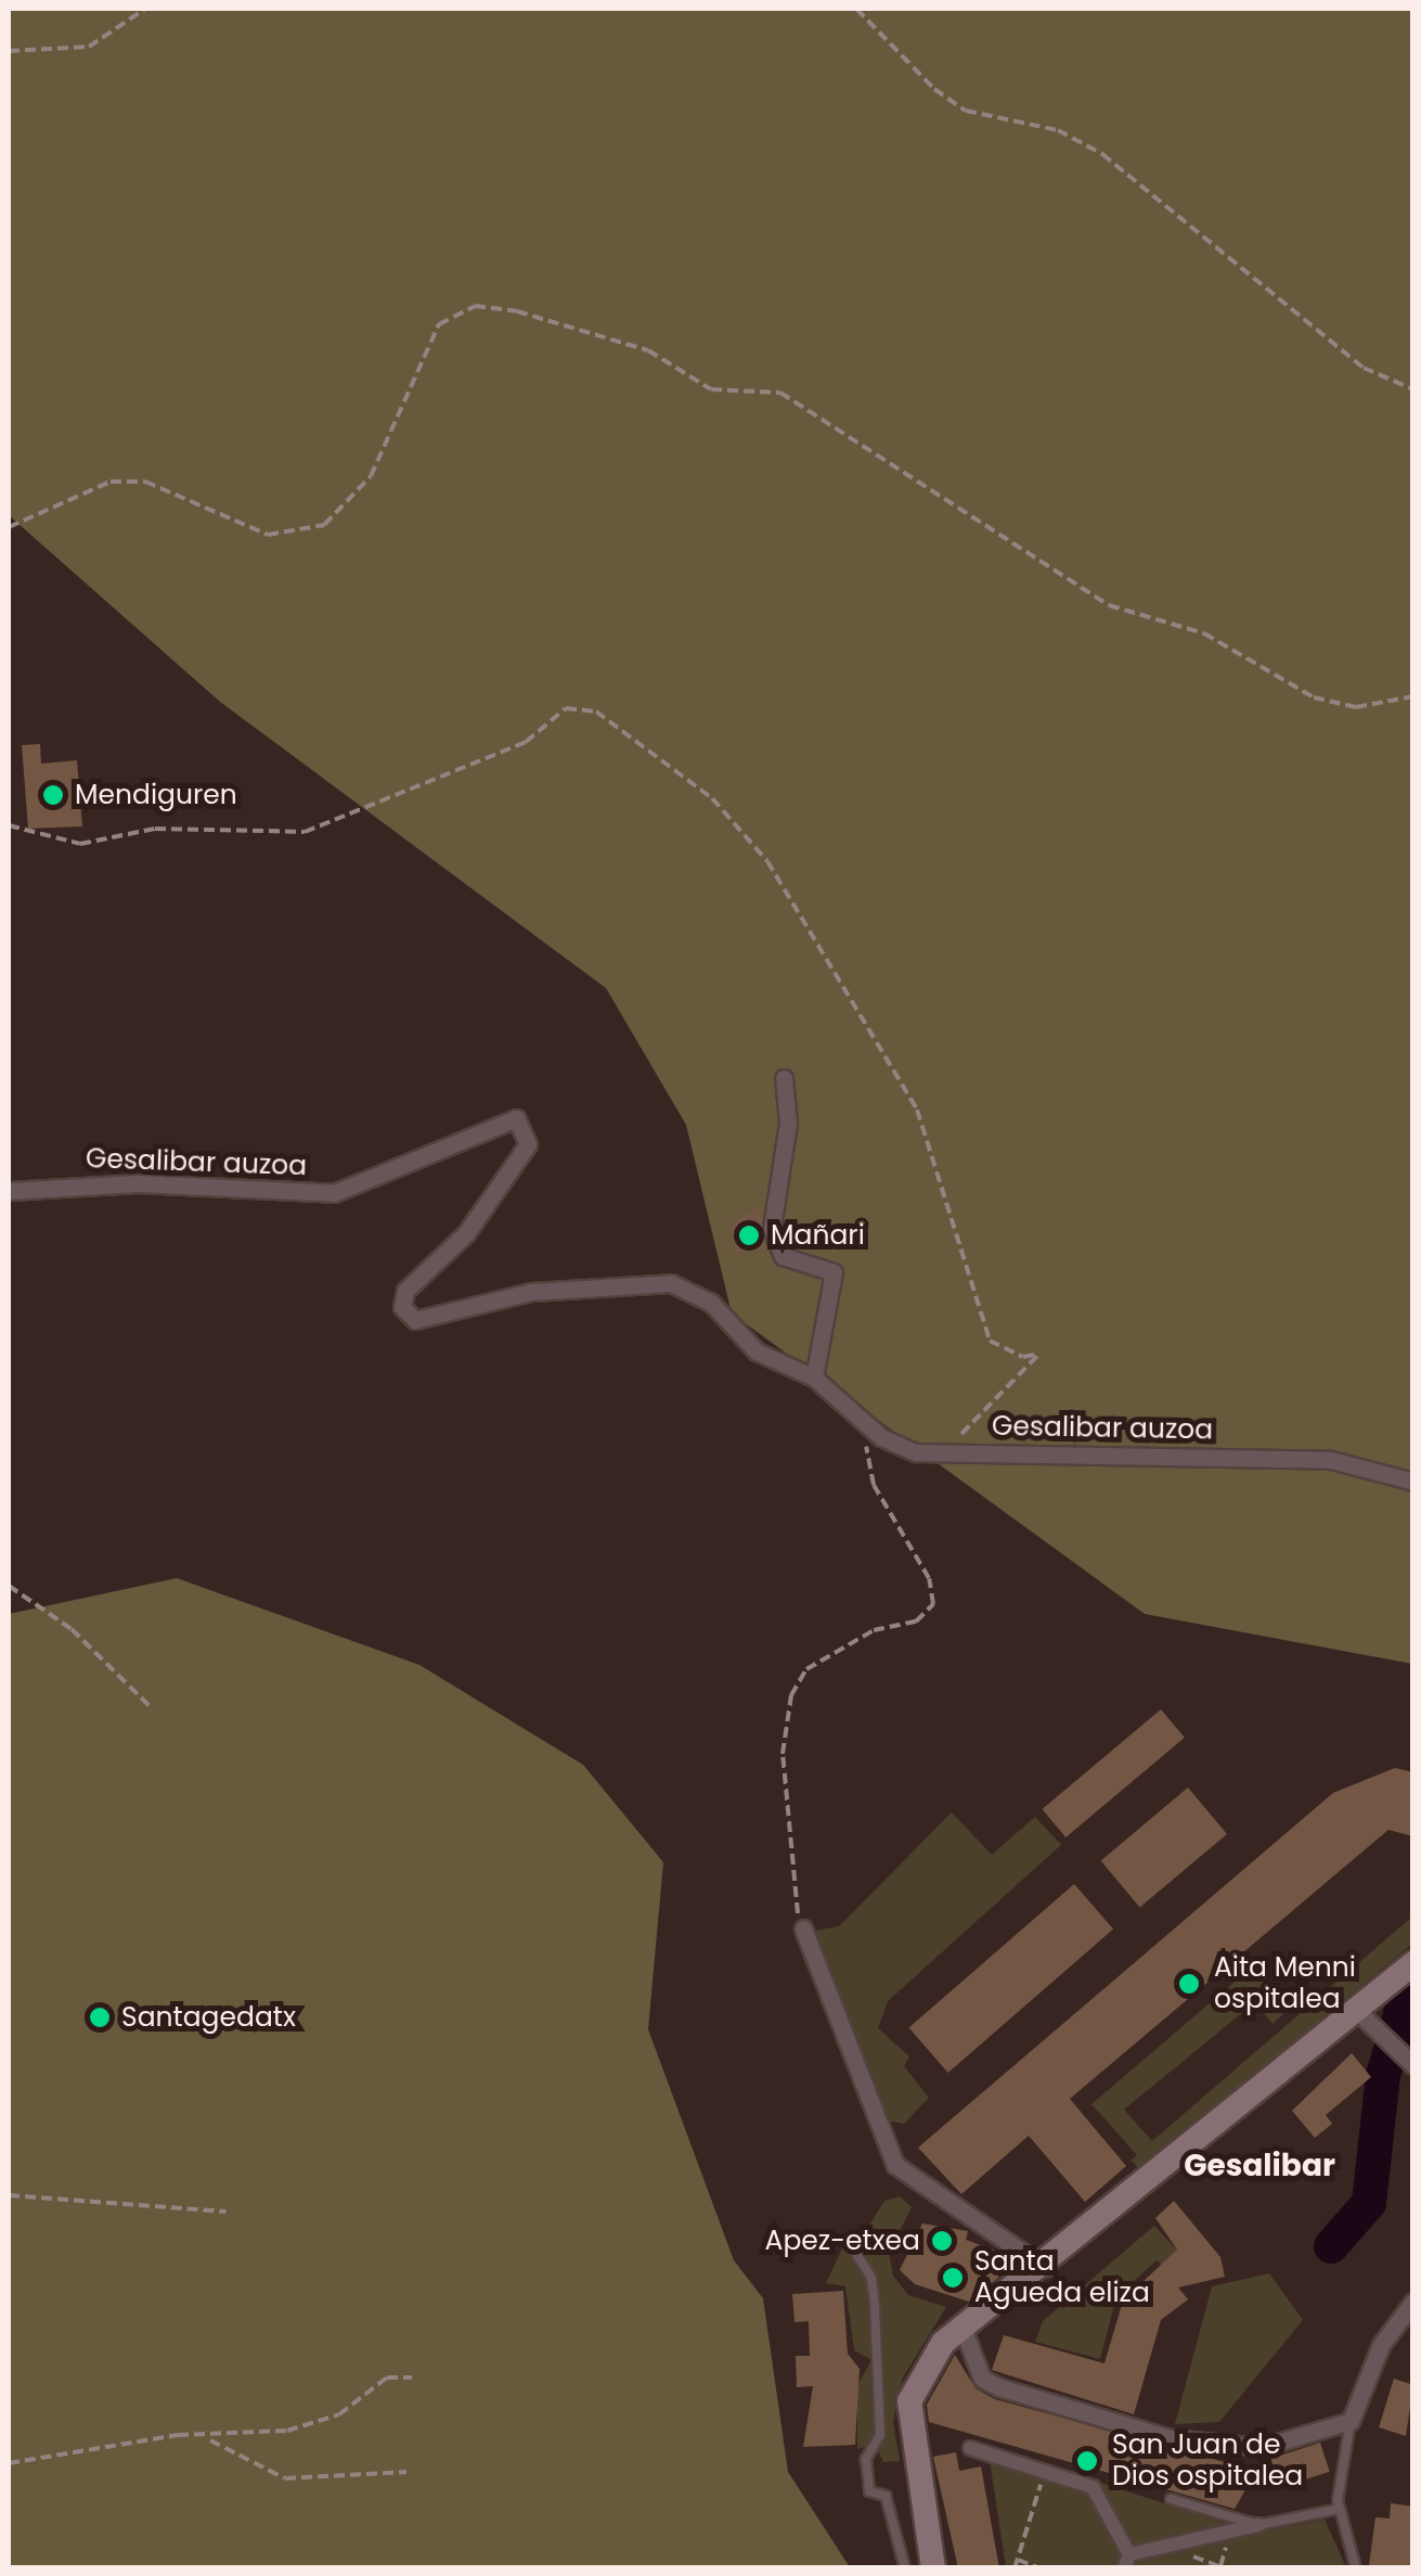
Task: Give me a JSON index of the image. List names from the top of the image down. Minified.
{"streets":{"street":["Gesalibar auzoa"]},"districts":["Gesalibar"],"places":["Mendiguren","Mañari","Aita Menni ospitalea","Santagedatx","Apez-etxea","Santa Agueda eliza","San Juan de Dios ospitalea"]}
